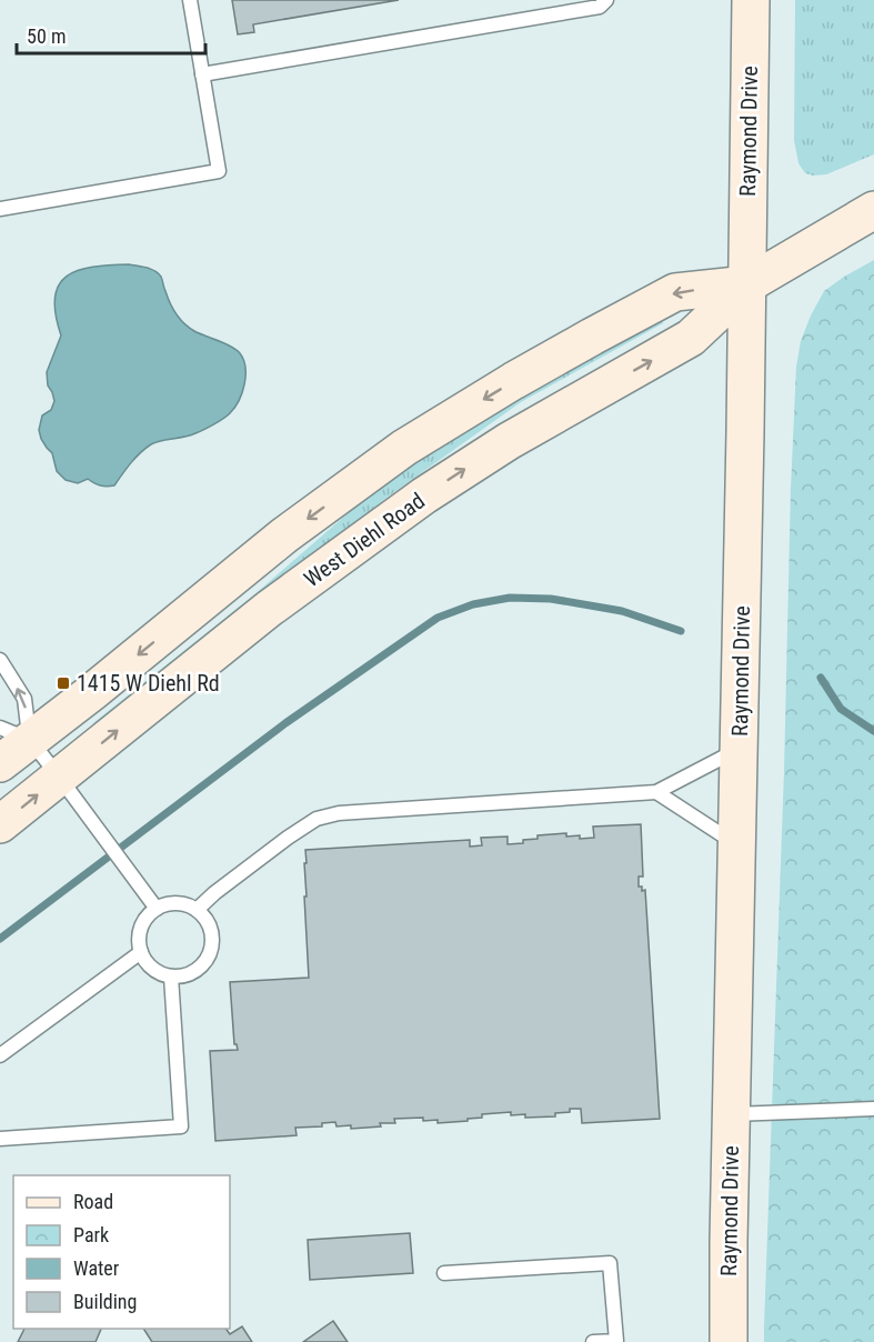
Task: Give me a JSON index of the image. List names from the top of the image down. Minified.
{"streets":{"street":["Raymond Drive","West Diehl Road"]},"crossings":[["Raymond Drive","West Diehl Road"]],"places":{"transit":["1415 W Diehl Rd"]},"legend":["Road","Park","Water","Building"],"scale_bar":"50 m"}
